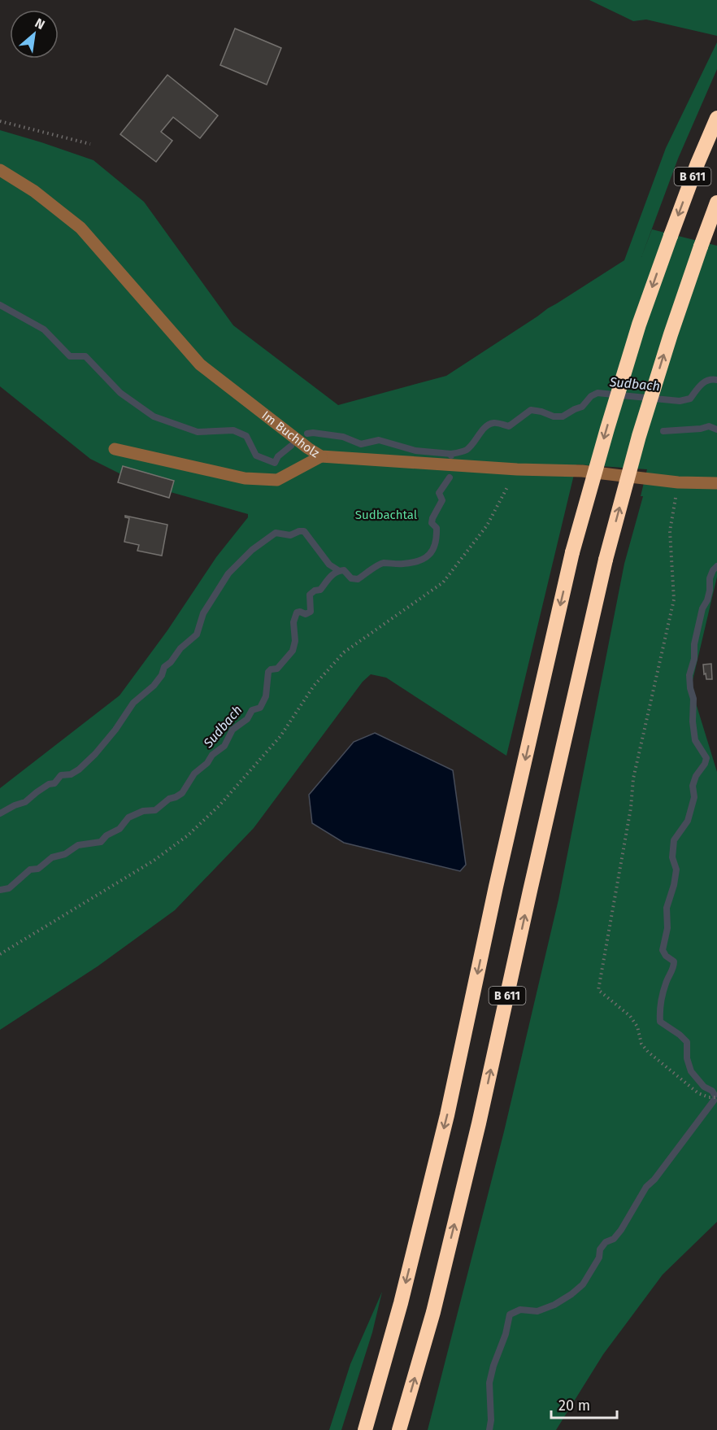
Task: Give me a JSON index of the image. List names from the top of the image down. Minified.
{"streets":{"highway":["B 611"],"street":["Im Buchholz"]},"water":["Sudbach"],"parks":["Sudbachtal"],"scale_bar":"20 m","north":"top right"}
